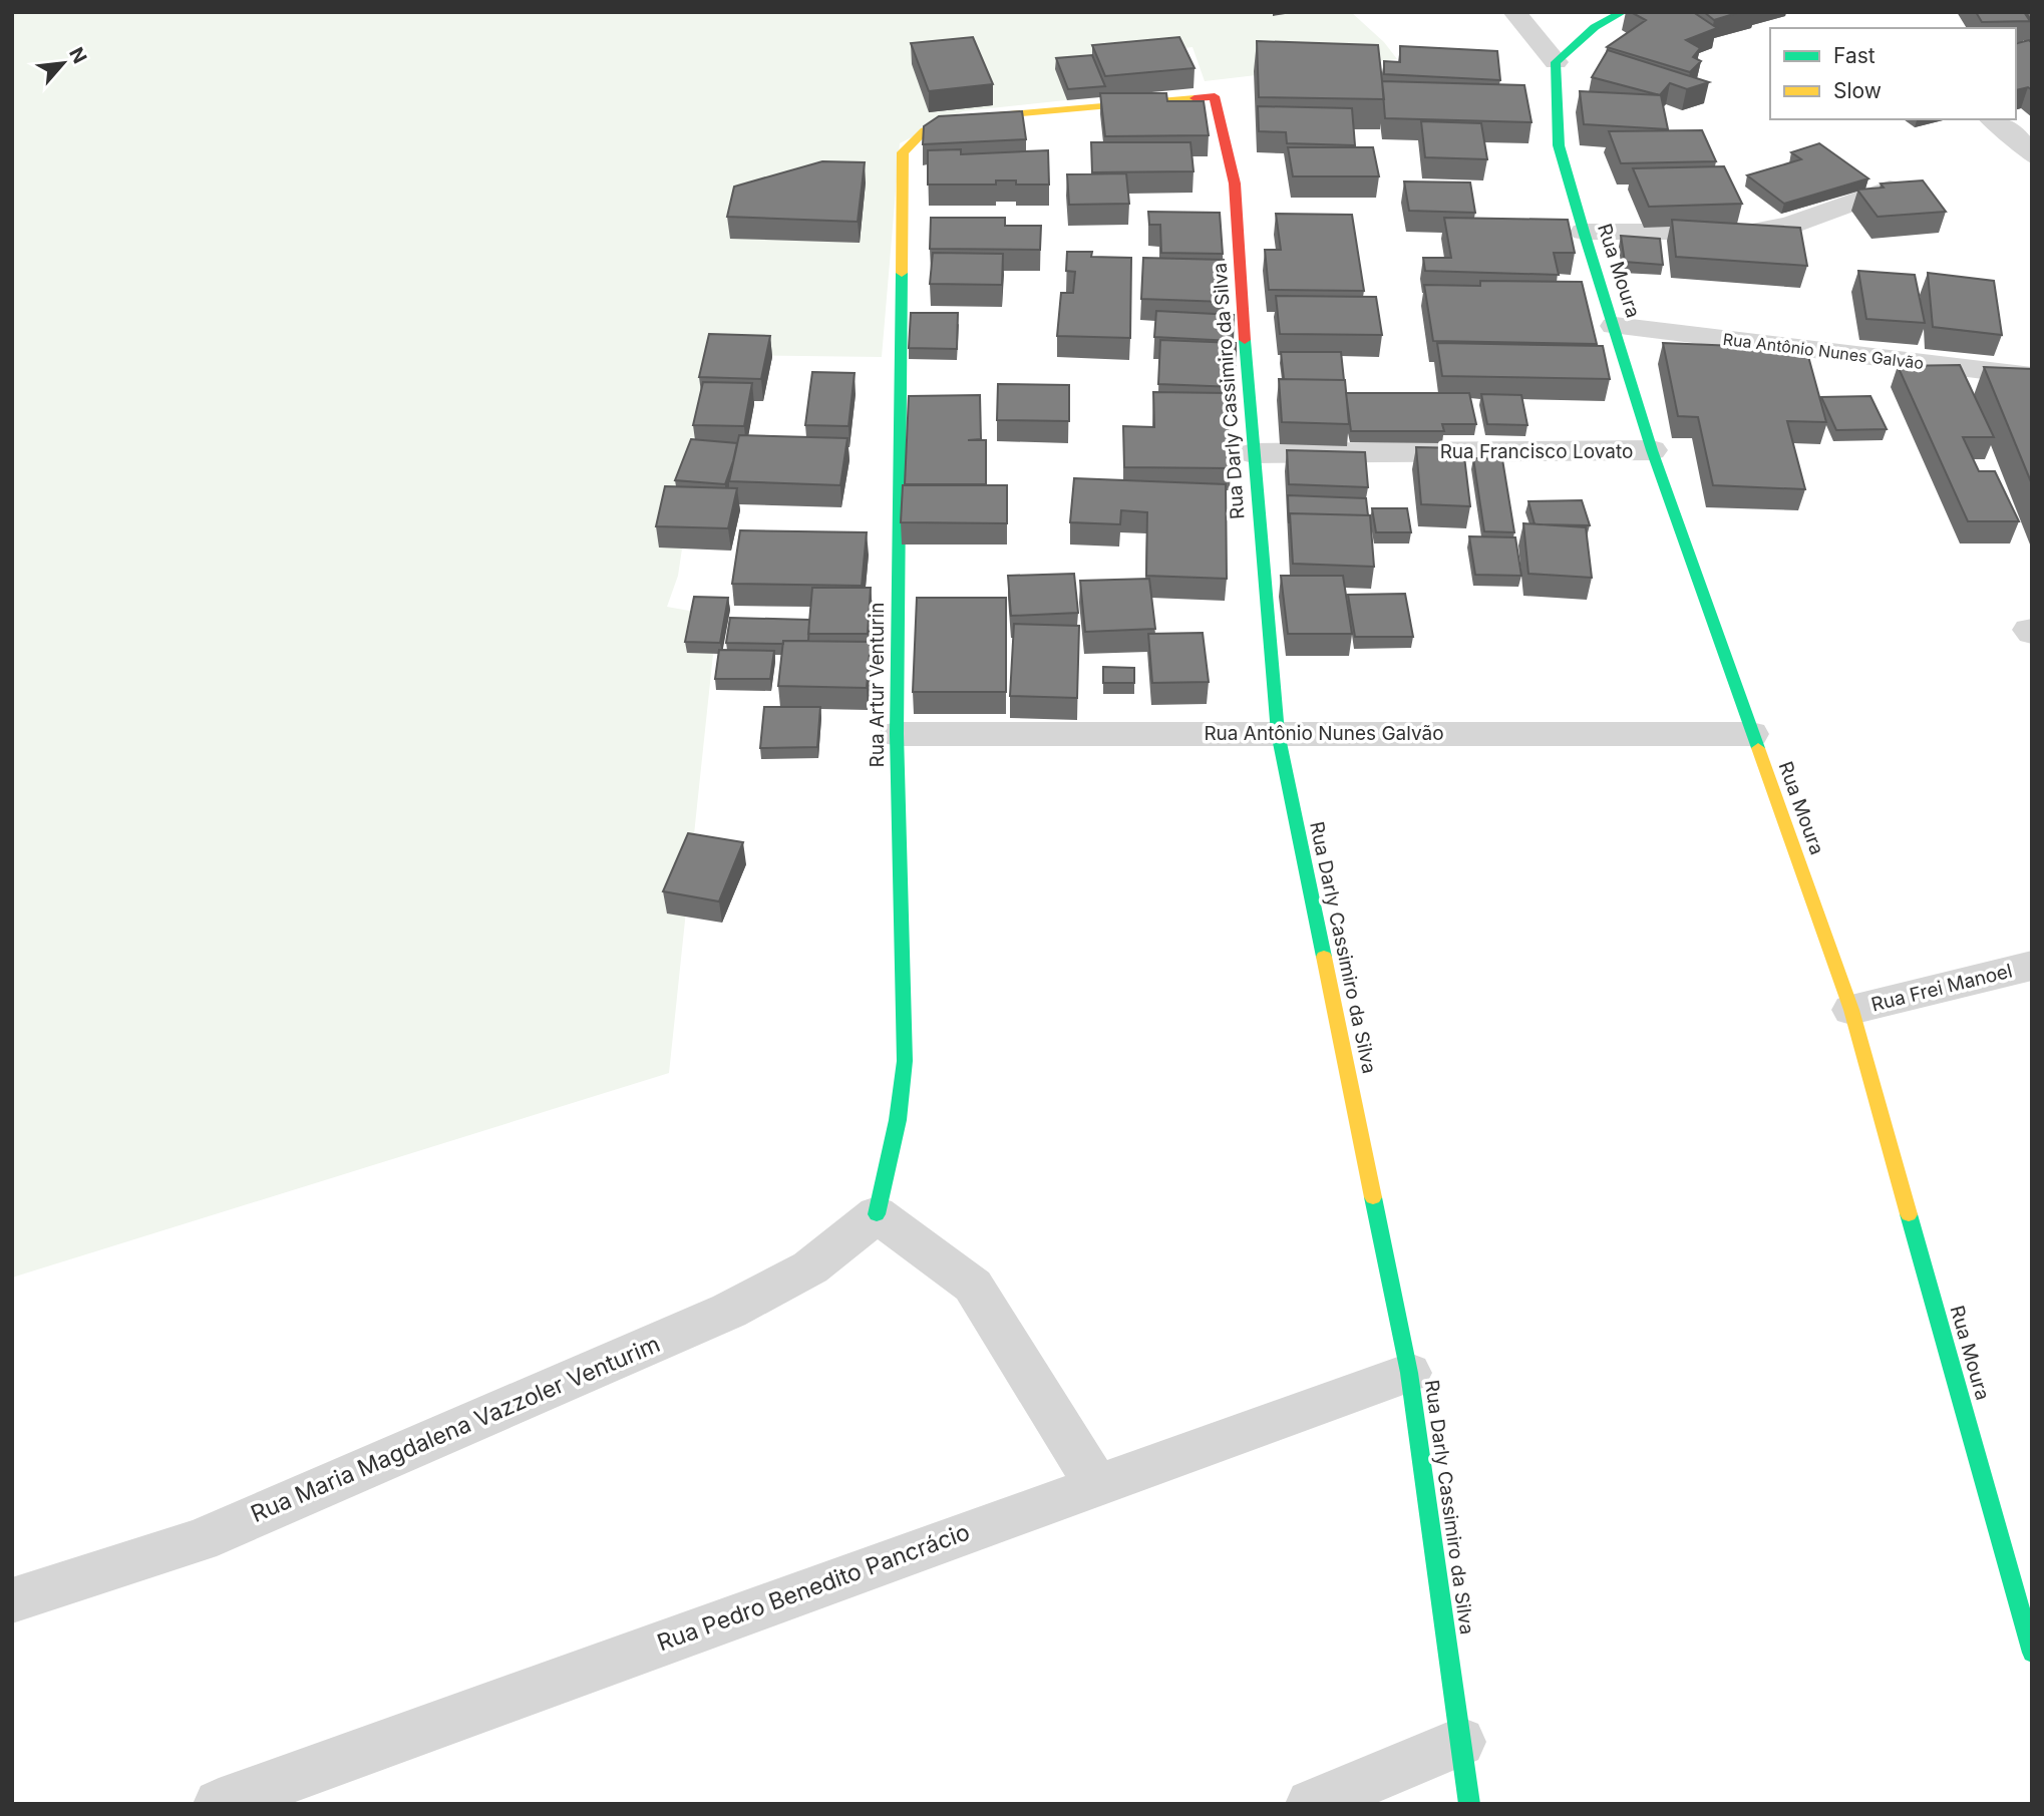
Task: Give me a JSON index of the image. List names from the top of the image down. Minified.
{"streets":{"street":["Rua Moura","Rua Antônio Nunes Galvão","Rua Darly Cassimiro da Silva","Rua Francisco Lovato","Rua Artur Venturin","Rua Frei Manoel","Rua Maria Magdalena Vazzoler Venturim","Rua Pedro Benedito Pancrácio"]},"crossings":[["Rua Moura","Rua Antônio Nunes Galvão"],["Rua Moura","Rua Francisco Lovato"],["Rua Moura","Rua Frei Manoel"],["Rua Antônio Nunes Galvão","Rua Darly Cassimiro da Silva"],["Rua Antônio Nunes Galvão","Rua Artur Venturin"],["Rua Darly Cassimiro da Silva","Rua Francisco Lovato"],["Rua Darly Cassimiro da Silva","Rua Artur Venturin"],["Rua Darly Cassimiro da Silva","Rua Pedro Benedito Pancrácio"],["Rua Artur Venturin","Rua Maria Magdalena Vazzoler Venturim"]],"legend":["Fast","Slow"],"north":"top right"}
